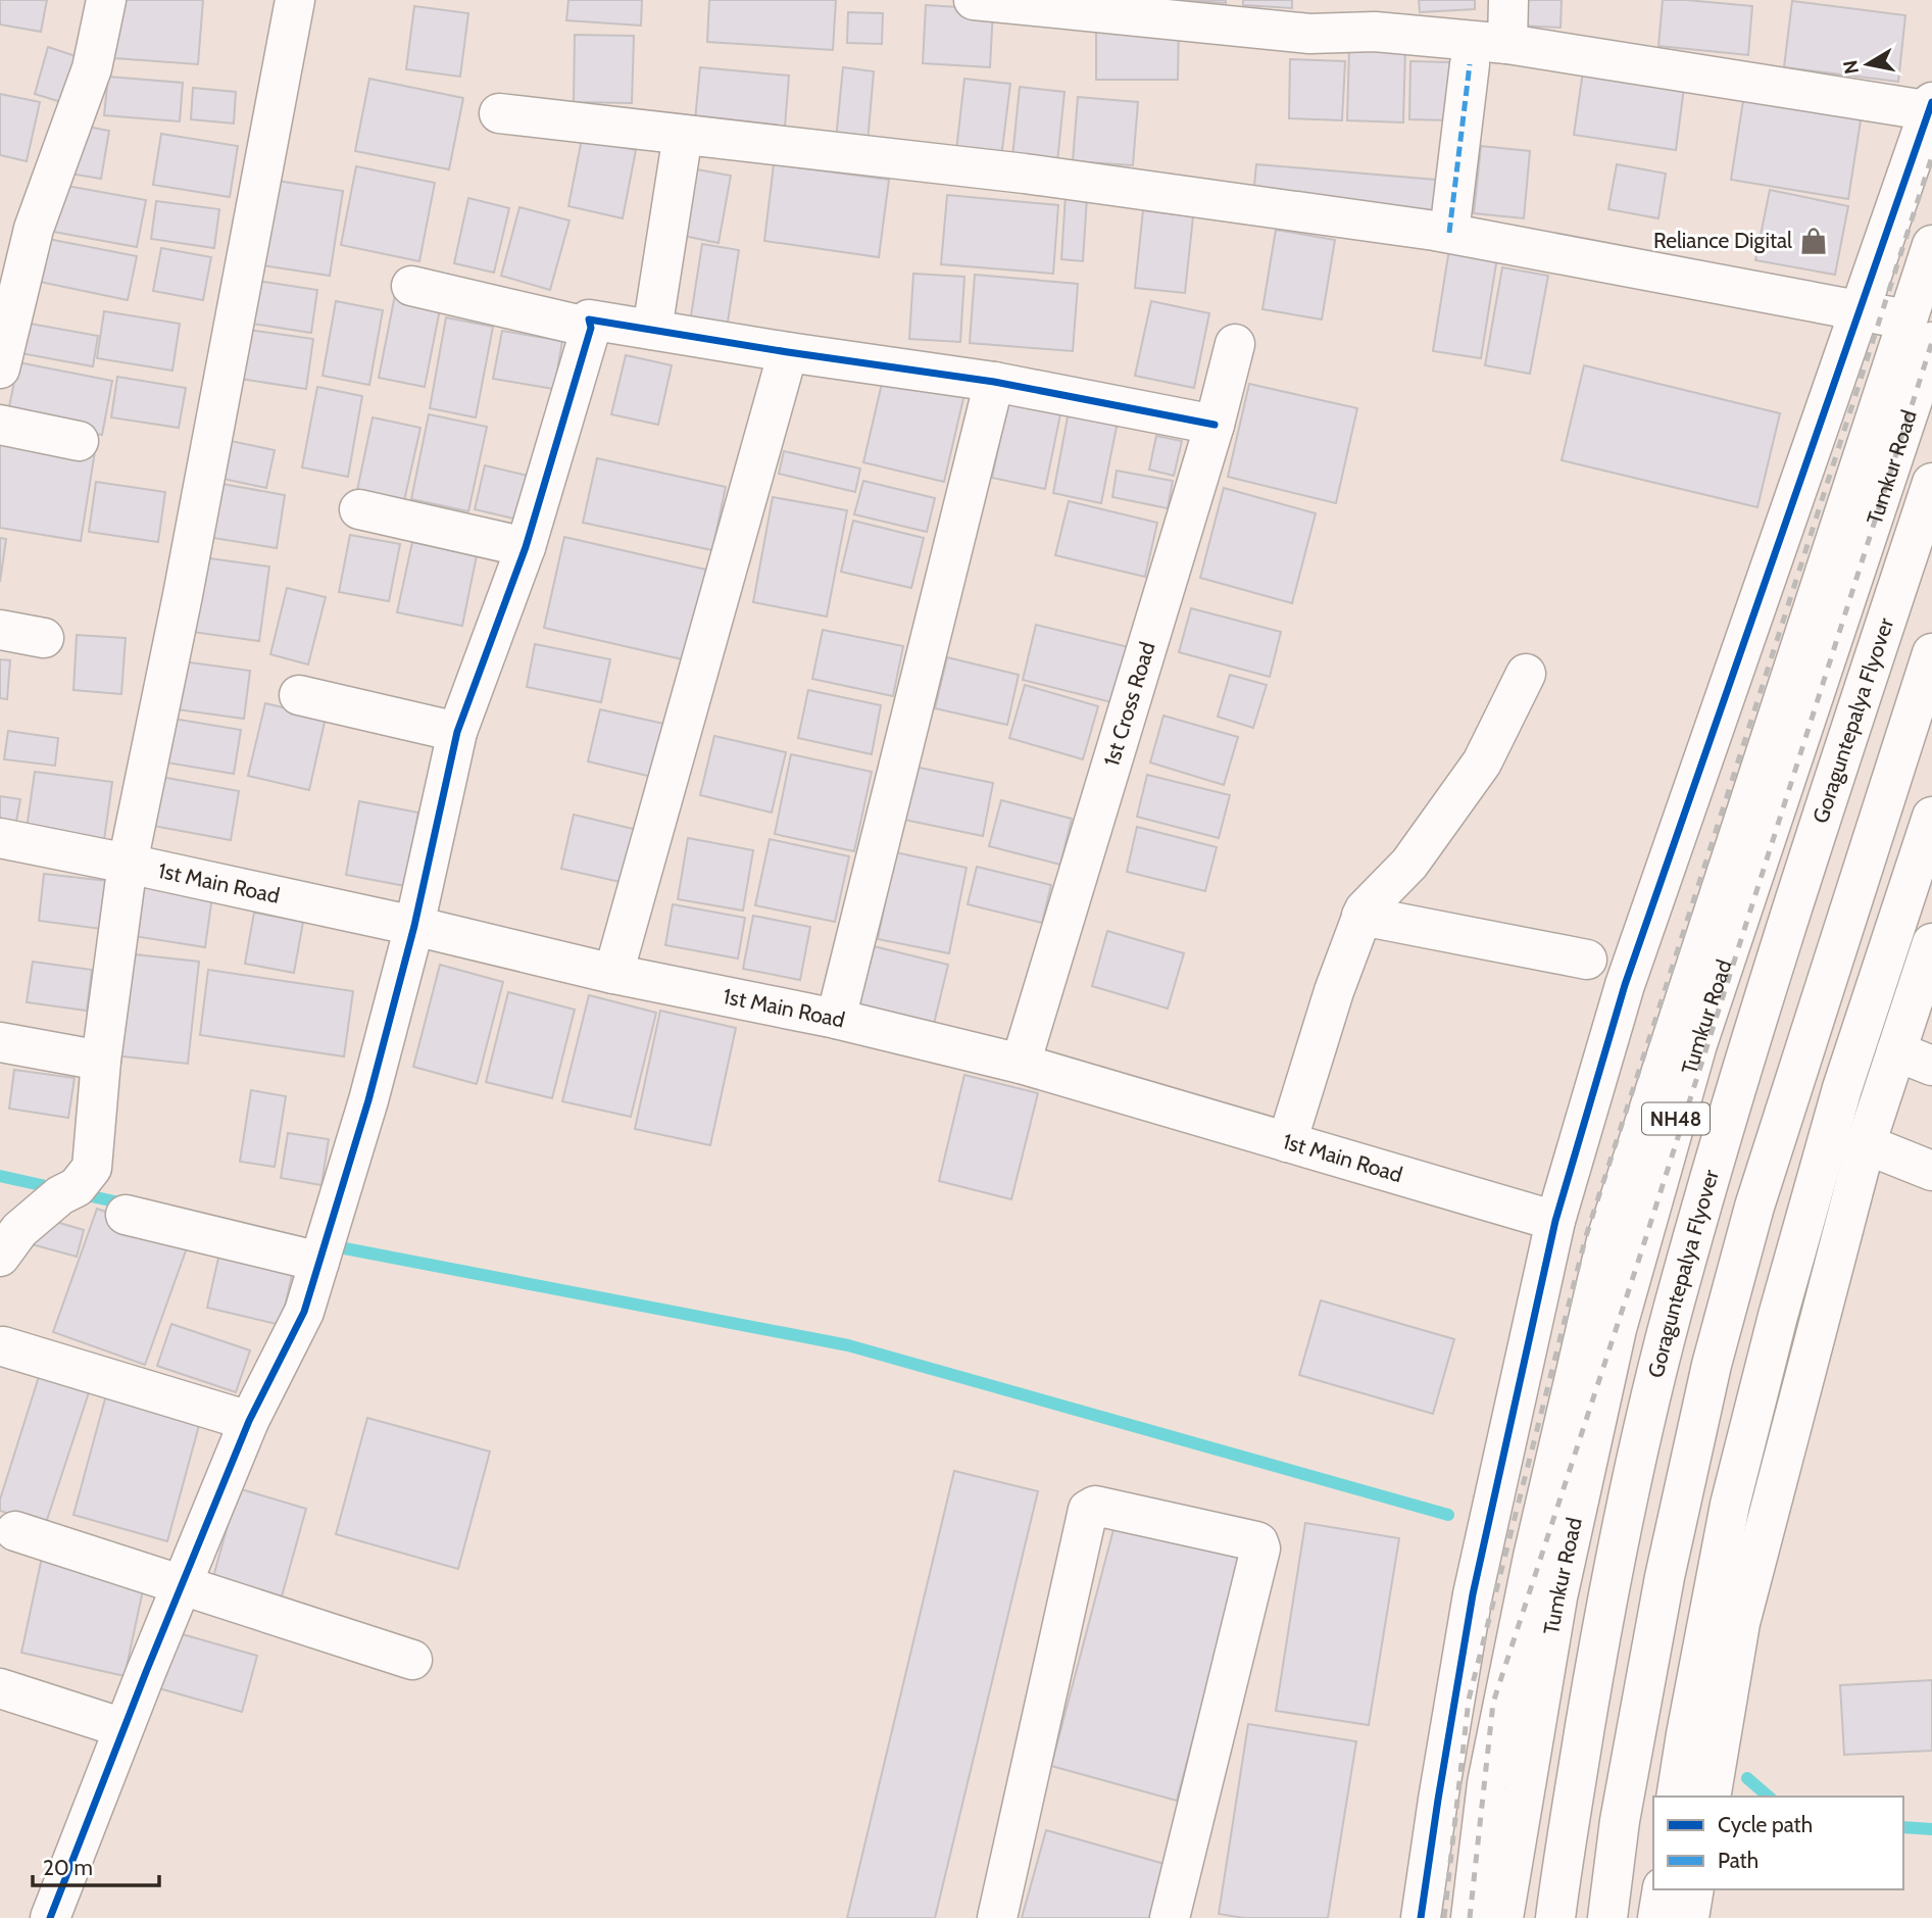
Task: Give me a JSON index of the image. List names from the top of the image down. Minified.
{"streets":{"main road":["Tumkur Road","1st Cross Road","Goraguntepalya Flyover","1st Main Road","NH48"]},"crossings":[["1st Cross Road","1st Main Road"]],"places":{"shop":["Reliance Digital"]},"legend":["Cycle path","Path"],"scale_bar":"20 m","north":"left"}
